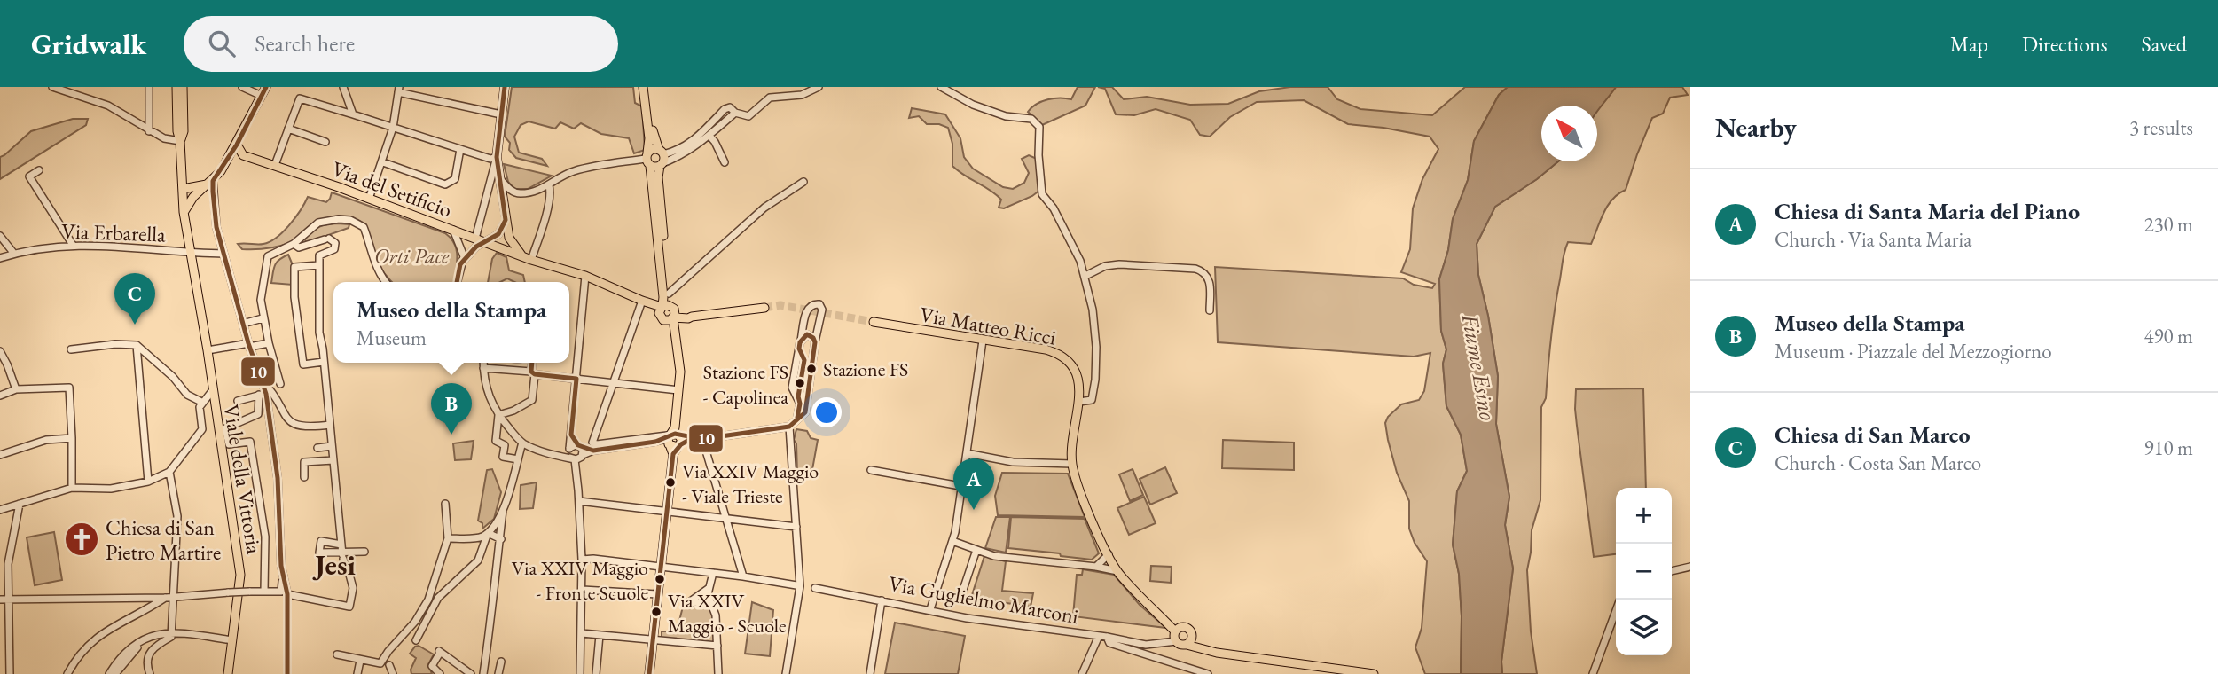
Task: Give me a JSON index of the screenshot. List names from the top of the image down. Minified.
{"streets":{"main road":["Via del Setificio","Via Matteo Ricci","Viale della Vittoria"],"street":["Via Erbarella","Via Guglielmo Marconi"]},"crossings":[["Via Erbarella","Viale della Vittoria"],["Via Matteo Ricci","Via Guglielmo Marconi"]],"districts":["Jesi"],"water":["Fiume Esino"],"parks":["Orti Pace"],"places":{"other":["Stazione FS","Stazione FS - Capolinea","Via XXIV Maggio - Viale Trieste","Via XXIV Maggio - Fronte Scuole","Via XXIV Maggio - Scuole"],"church":["Chiesa di San Pietro Martire"]},"lines":["transit line 10"],"north":"top left","page":{"header":"Gridwalk","search":"Search here","nav":["Map","Directions","Saved"],"heading":["Nearby","3 results"],"list":[{"mark":"A","name":"Chiesa di Santa Maria del Piano","note":"Church · Via Santa Maria","value":"230 m"},{"mark":"B","name":"Museo della Stampa","note":"Museum · Piazzale del Mezzogiorno","value":"490 m"},{"mark":"C","name":"Chiesa di San Marco","note":"Church · Costa San Marco","value":"910 m"}],"pins":["C","B","A"],"popup":["Museo della Stampa","Museum"],"map_buttons":["+","−"]}}
